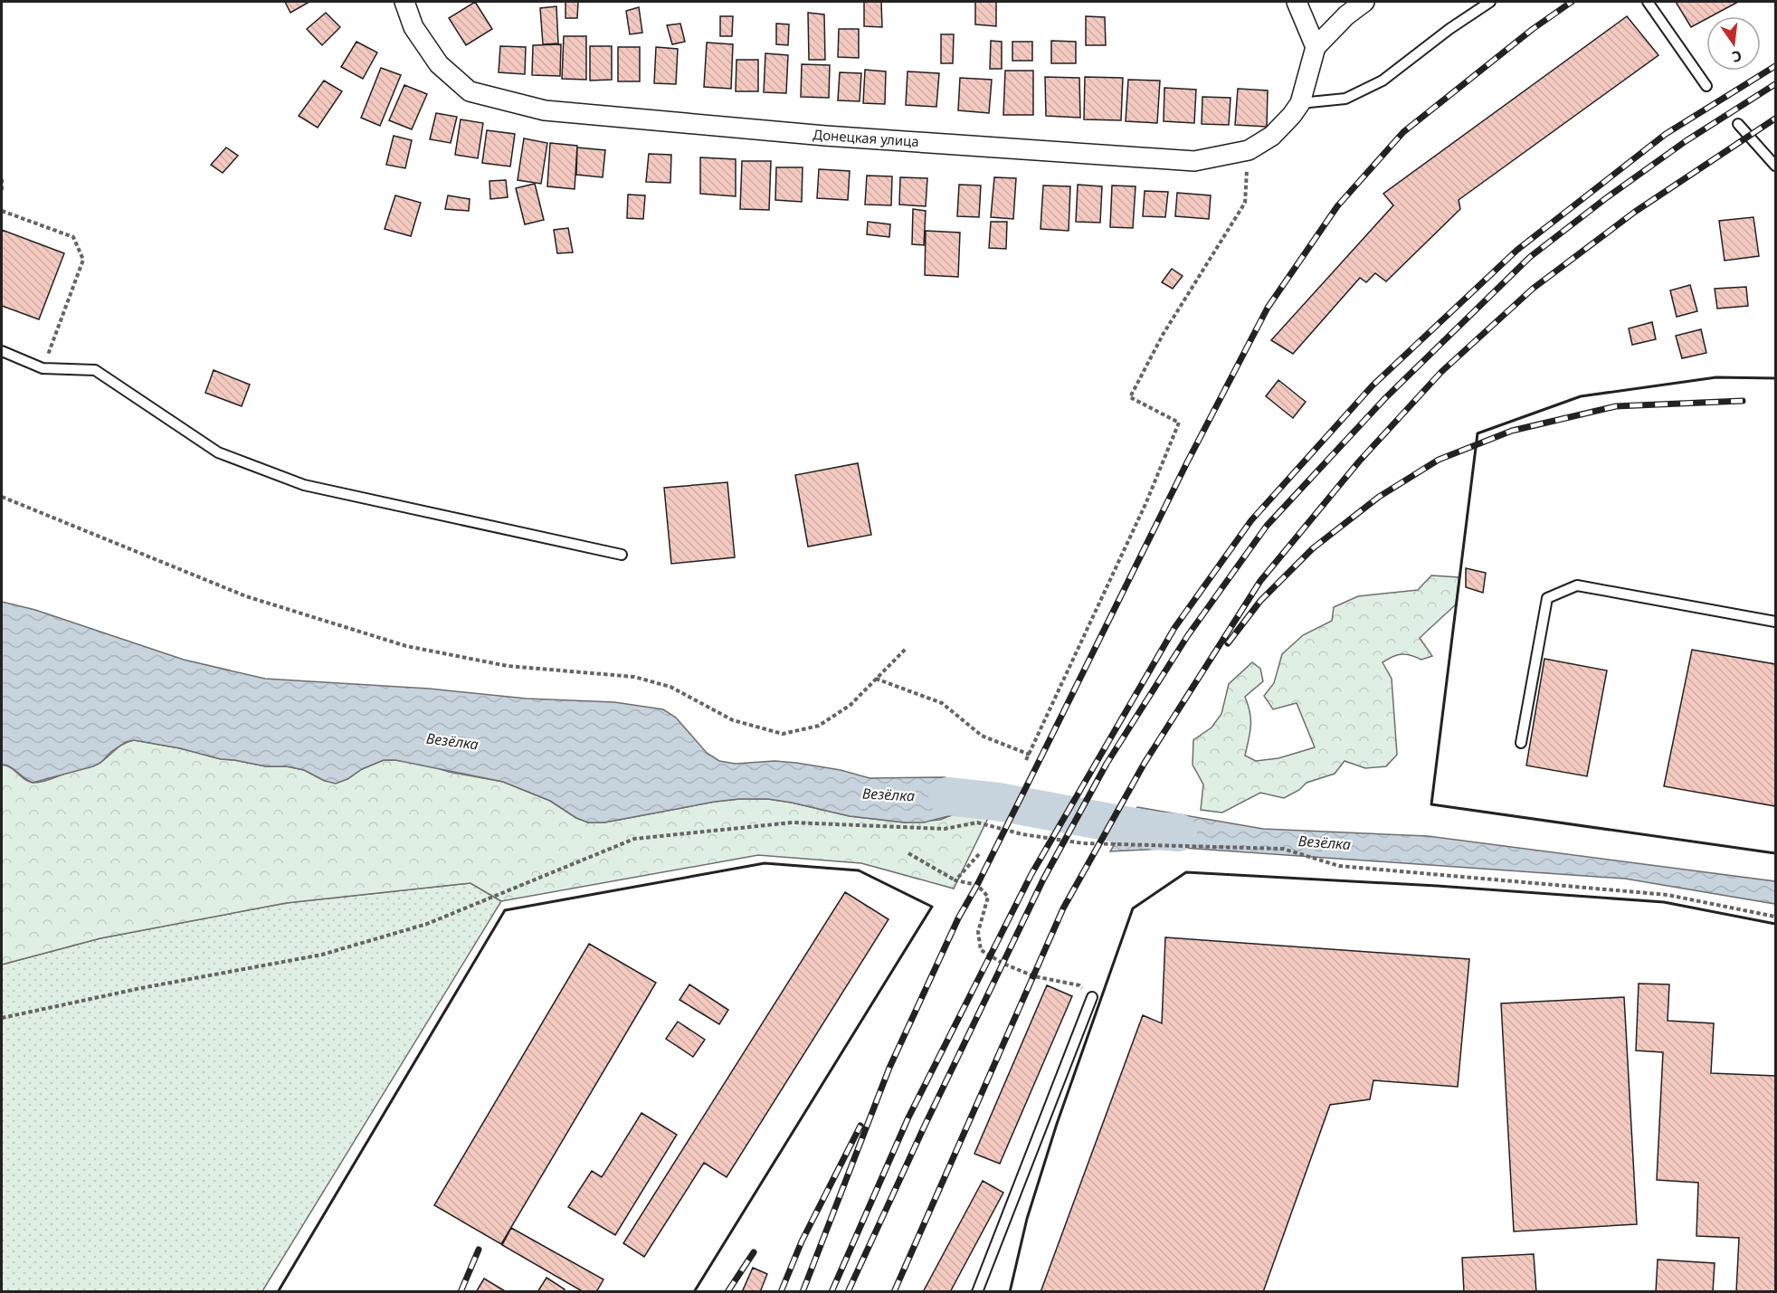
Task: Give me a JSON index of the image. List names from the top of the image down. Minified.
{"streets":{"street":["Донецкая улица"]},"water":["Везёлка"],"north":"bottom"}
